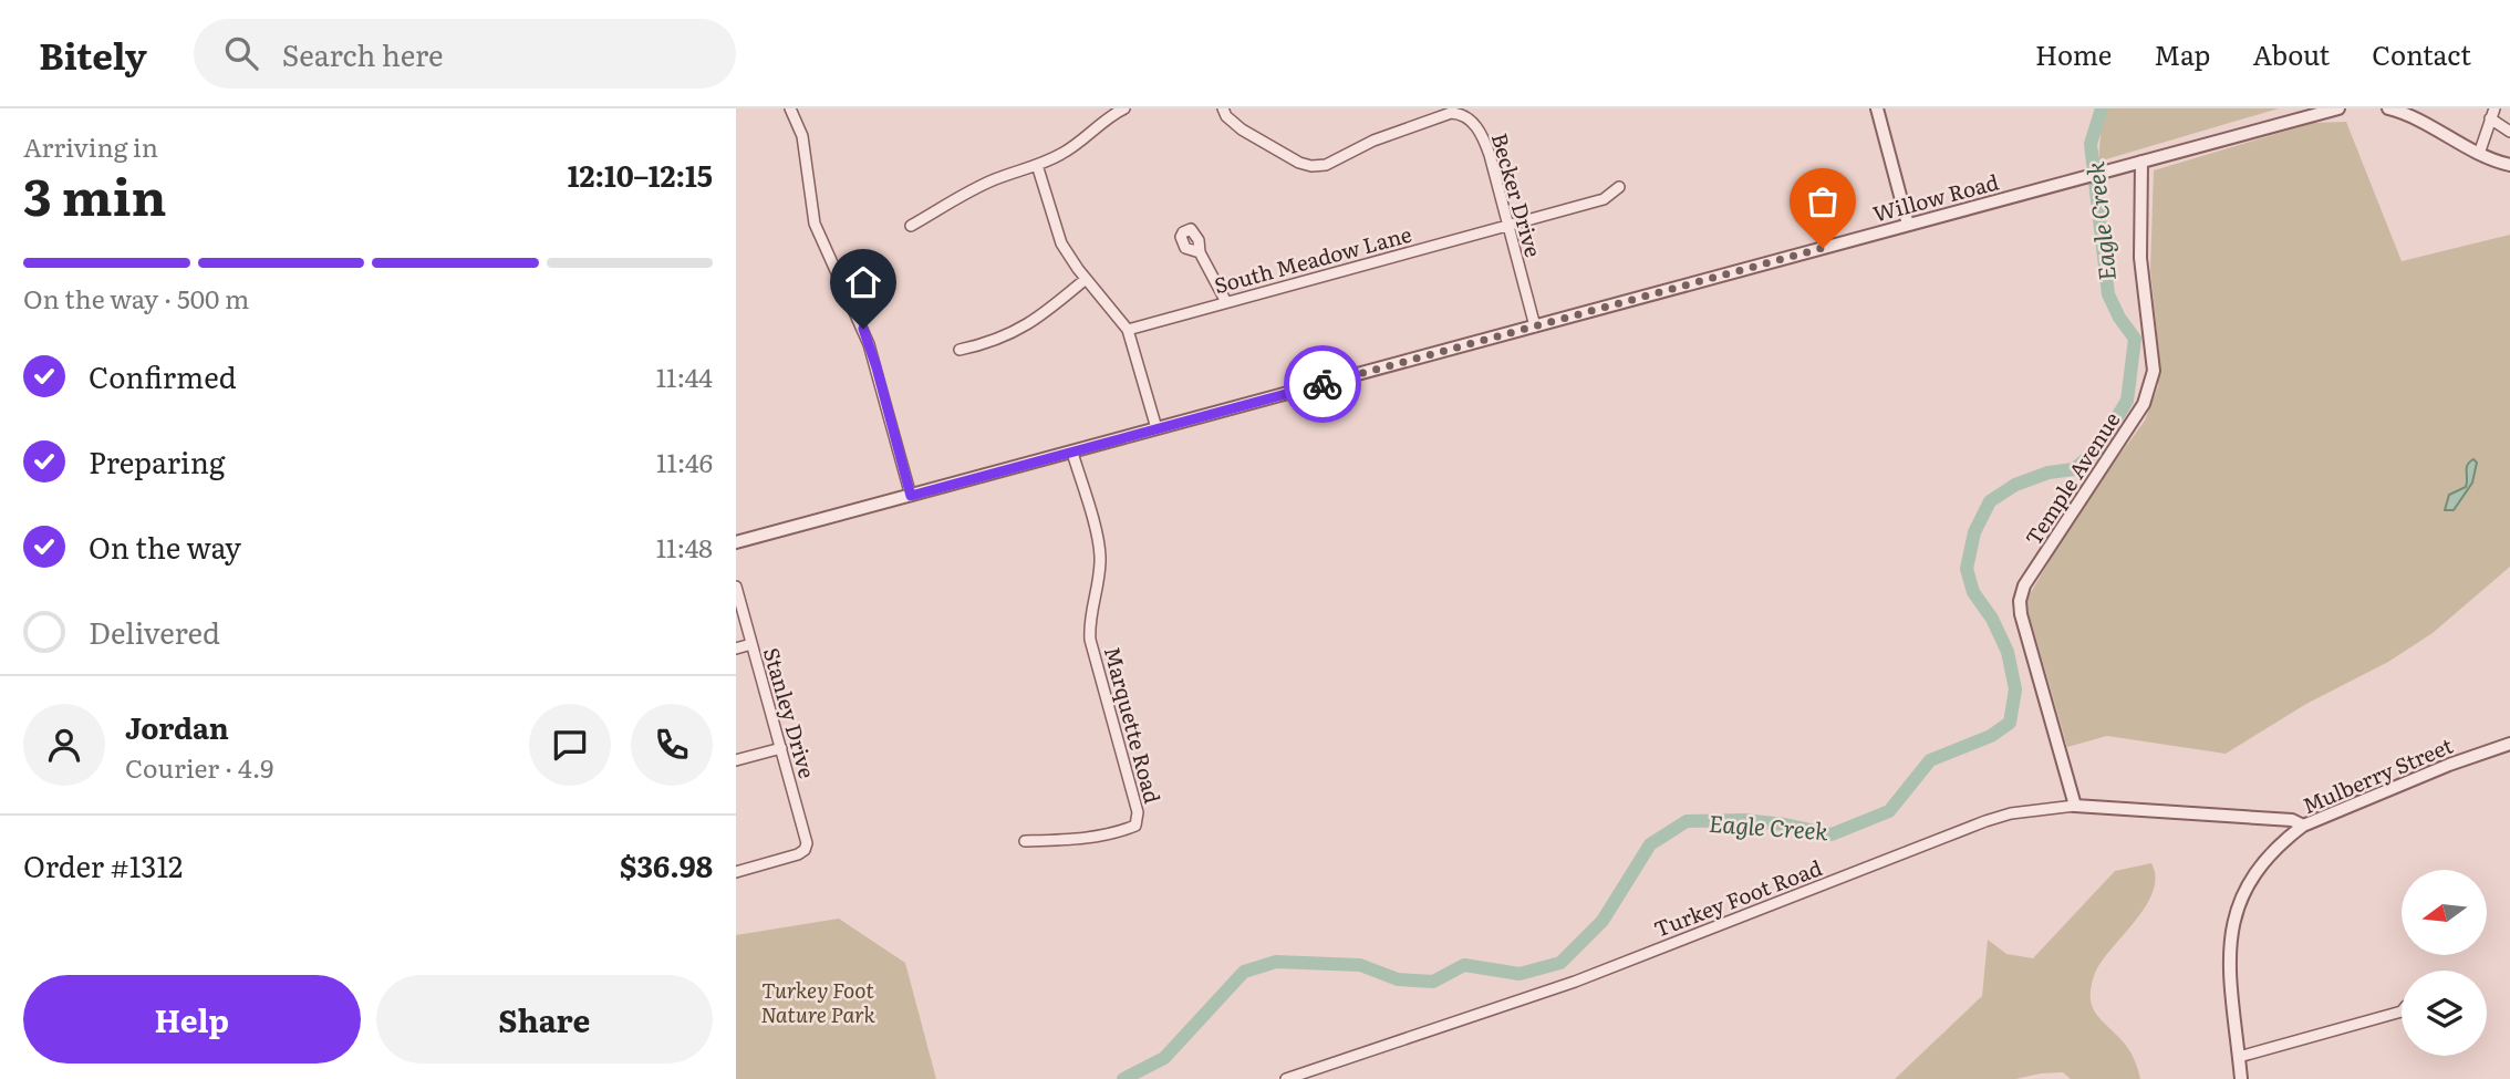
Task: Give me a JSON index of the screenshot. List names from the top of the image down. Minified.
{"streets":{"street":["Becker Drive","Willow Road","South Meadow Lane","Temple Avenue","Stanley Drive","Marquette Road","Mulberry Street","Turkey Foot Road"]},"crossings":[["Becker Drive","Willow Road"],["Becker Drive","South Meadow Lane"],["Willow Road","Temple Avenue"],["Willow Road","Marquette Road"],["Temple Avenue","Turkey Foot Road"],["Mulberry Street","Turkey Foot Road"]],"water":["Eagle Creek"],"parks":["Turkey Foot Nature Park"],"north":"left","page":{"header":"Bitely","search":"Search here","nav":["Home","Map","About","Contact"],"heading":["3 min","Arriving in","12:10–12:15"],"panel":["Jordan","Courier · 4.9","Order #1312","$36.98"],"bar":"On the way · 500 m","list":[["Confirmed","11:44"],["Preparing","11:46"],["On the way","11:48"],"Delivered"],"buttons":["Help","Share"]}}
